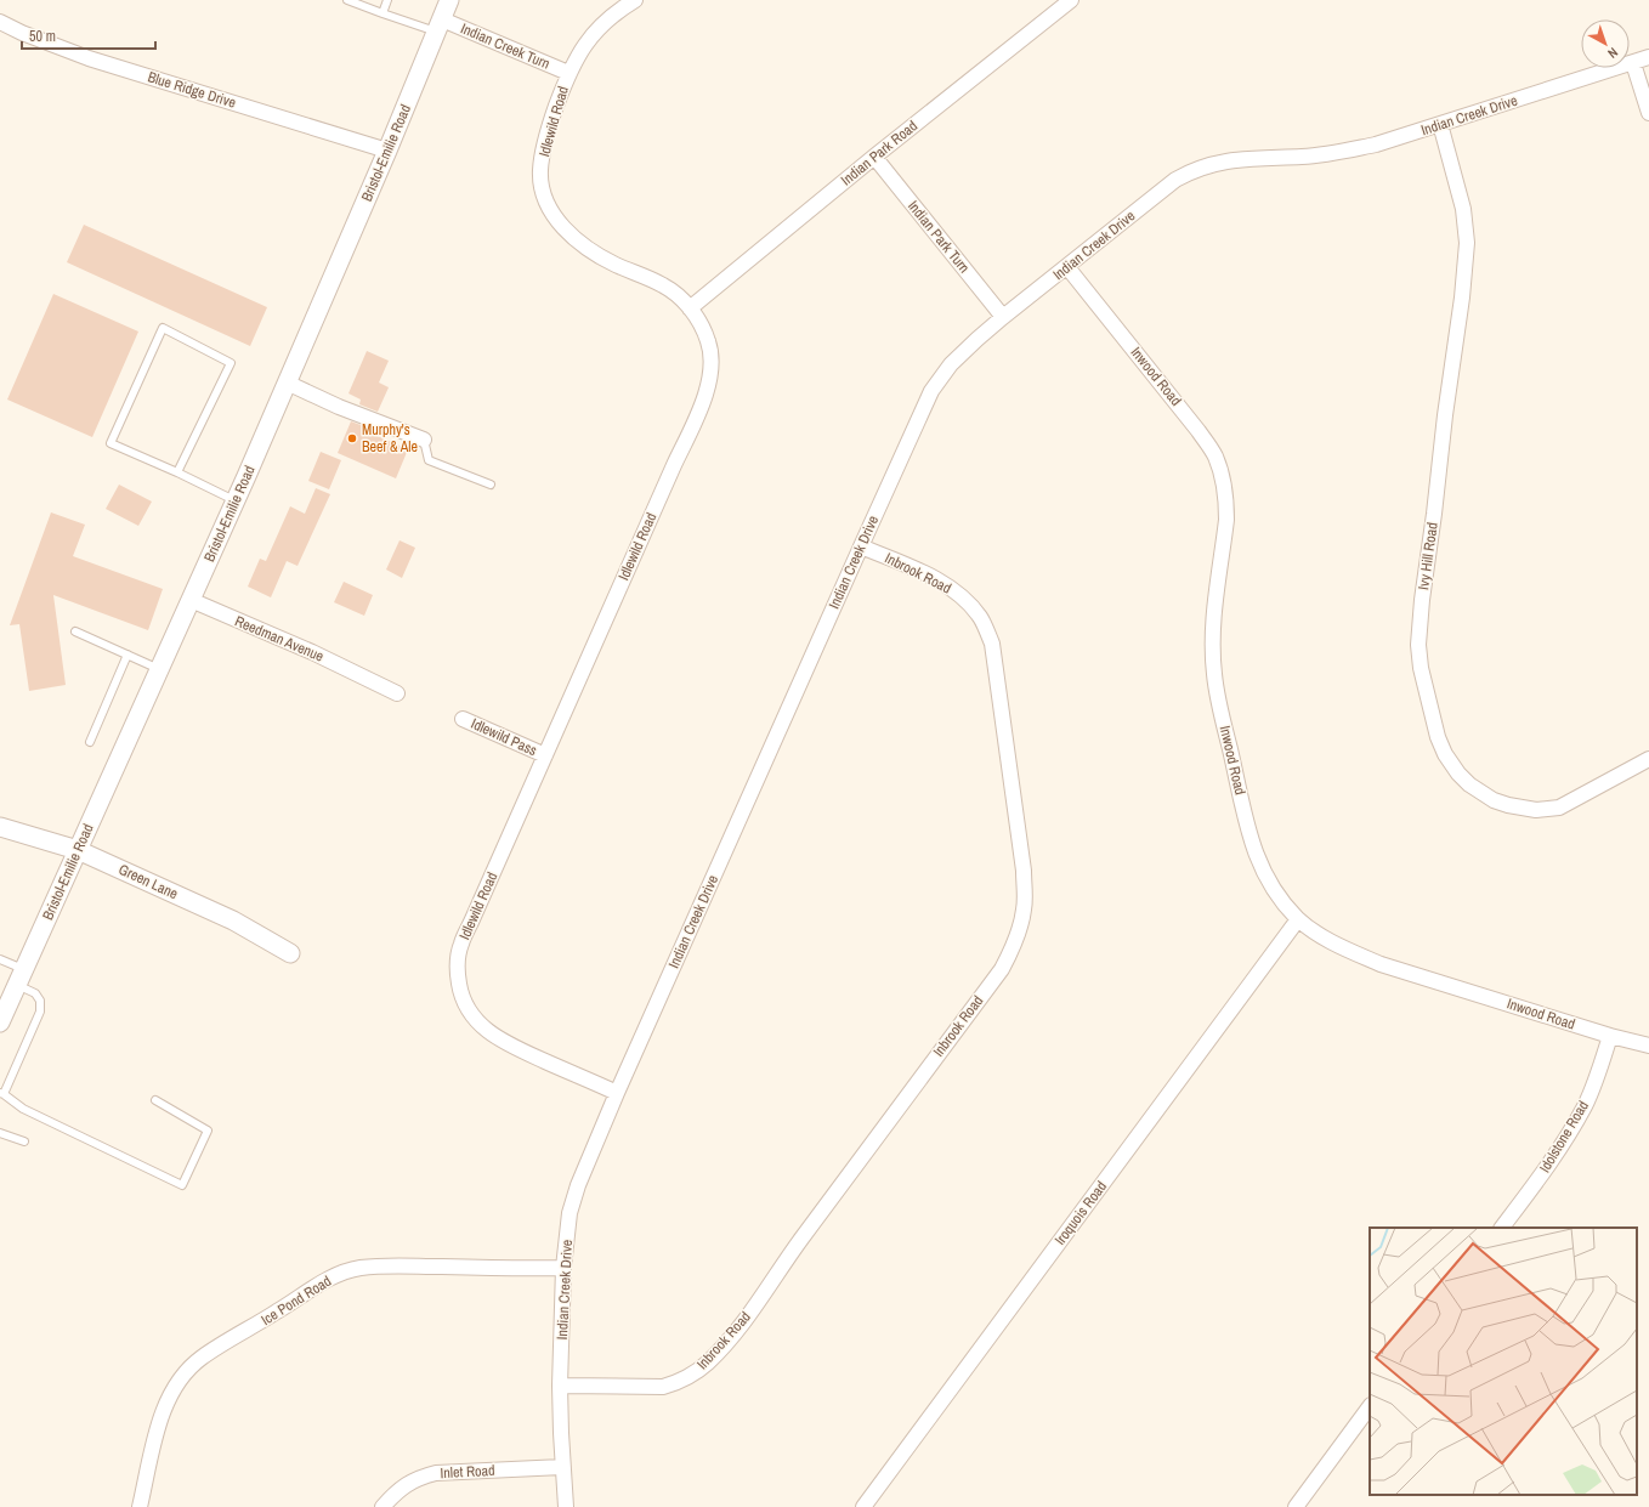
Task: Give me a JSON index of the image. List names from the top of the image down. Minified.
{"streets":{"street":["Indian Creek Turn","Blue Ridge Drive","Indian Creek Drive","Idlewild Road","Bristol-Emilie Road","Indian Park Road","Indian Park Turn","Inwood Road","Ivy Hill Road","Inbrook Road","Reedman Avenue","Idlewild Pass","Green Lane","Idolstone Road","Iroquois Road","Ice Pond Road","Inlet Road"]},"crossings":[["Indian Creek Turn","Idlewild Road"],["Indian Creek Turn","Bristol-Emilie Road"],["Blue Ridge Drive","Bristol-Emilie Road"],["Indian Creek Drive","Idlewild Road"],["Indian Creek Drive","Indian Park Turn"],["Indian Creek Drive","Inwood Road"],["Indian Creek Drive","Ivy Hill Road"],["Indian Creek Drive","Inbrook Road"],["Indian Creek Drive","Ice Pond Road"],["Indian Creek Drive","Inlet Road"],["Idlewild Road","Indian Park Road"],["Idlewild Road","Idlewild Pass"],["Bristol-Emilie Road","Reedman Avenue"],["Bristol-Emilie Road","Green Lane"],["Indian Park Road","Indian Park Turn"],["Inwood Road","Idolstone Road"],["Inwood Road","Iroquois Road"]],"places":["Murphy's Beef & Ale"],"scale_bar":"50 m","north":"bottom right"}
